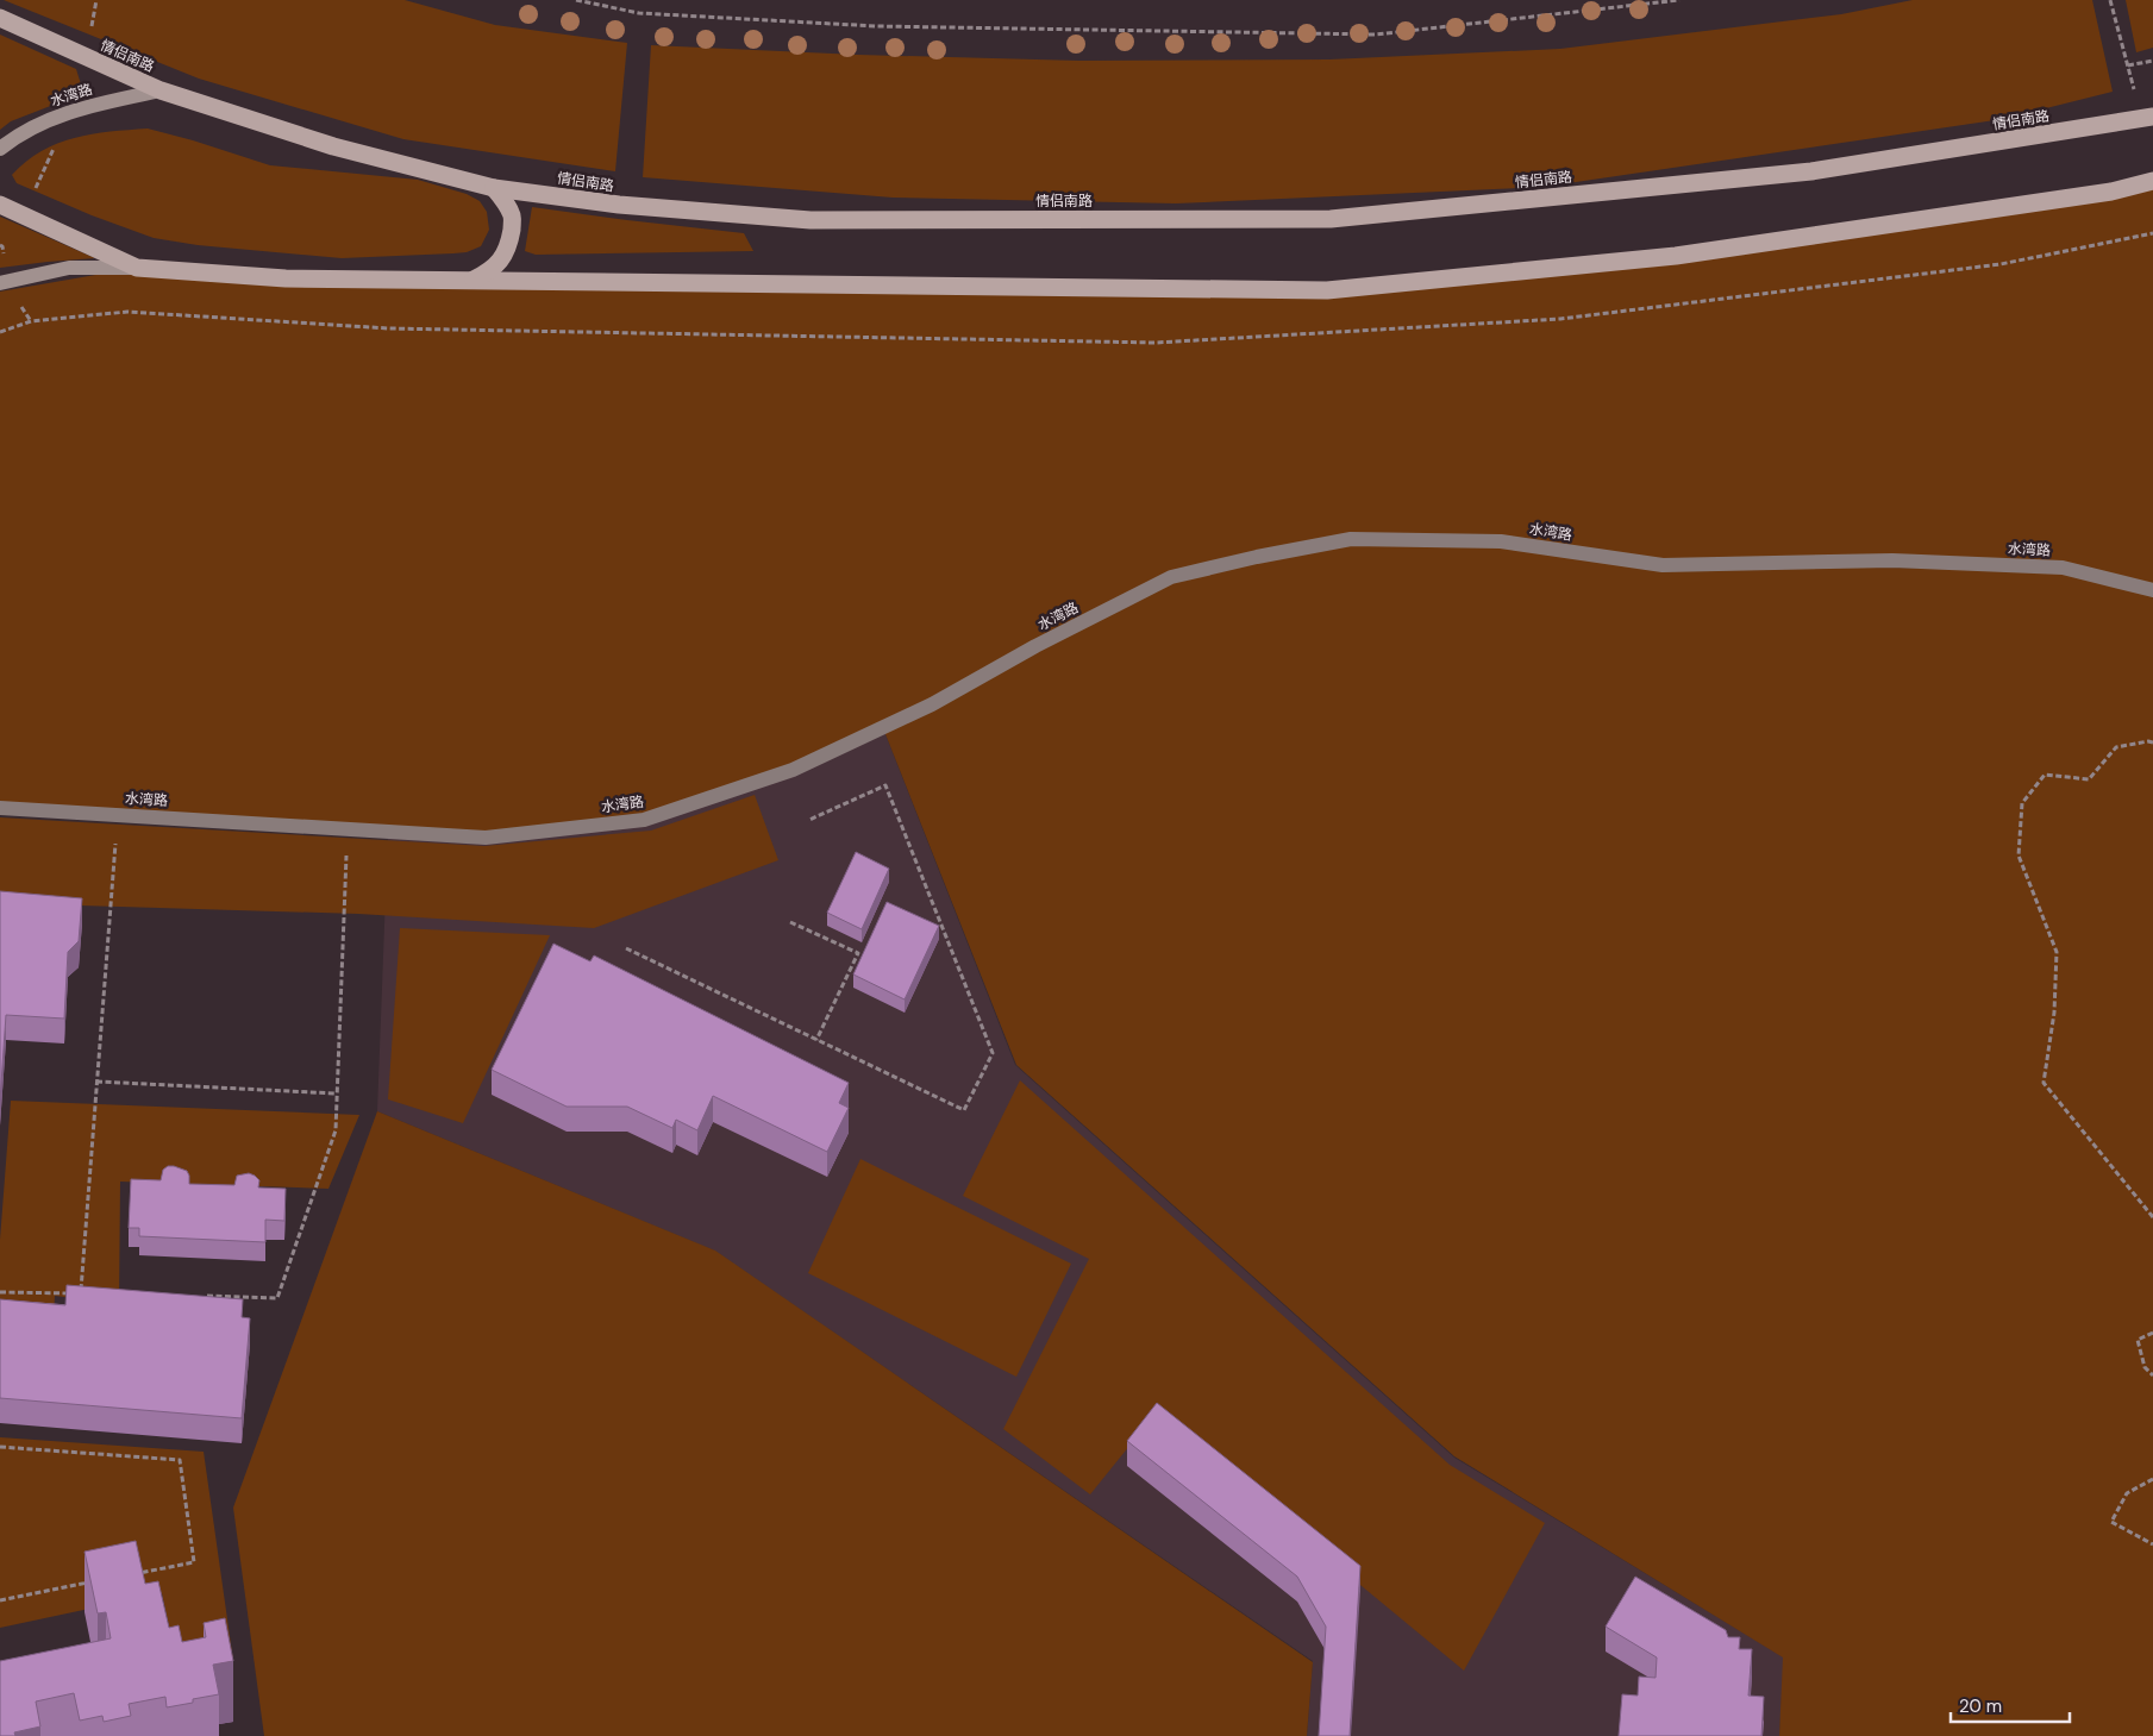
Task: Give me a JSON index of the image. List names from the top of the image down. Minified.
{"streets":{"highway":["情侣南路"],"main road":["水湾路"]},"crossings":[["情侣南路","水湾路"]],"scale_bar":"20 m"}
